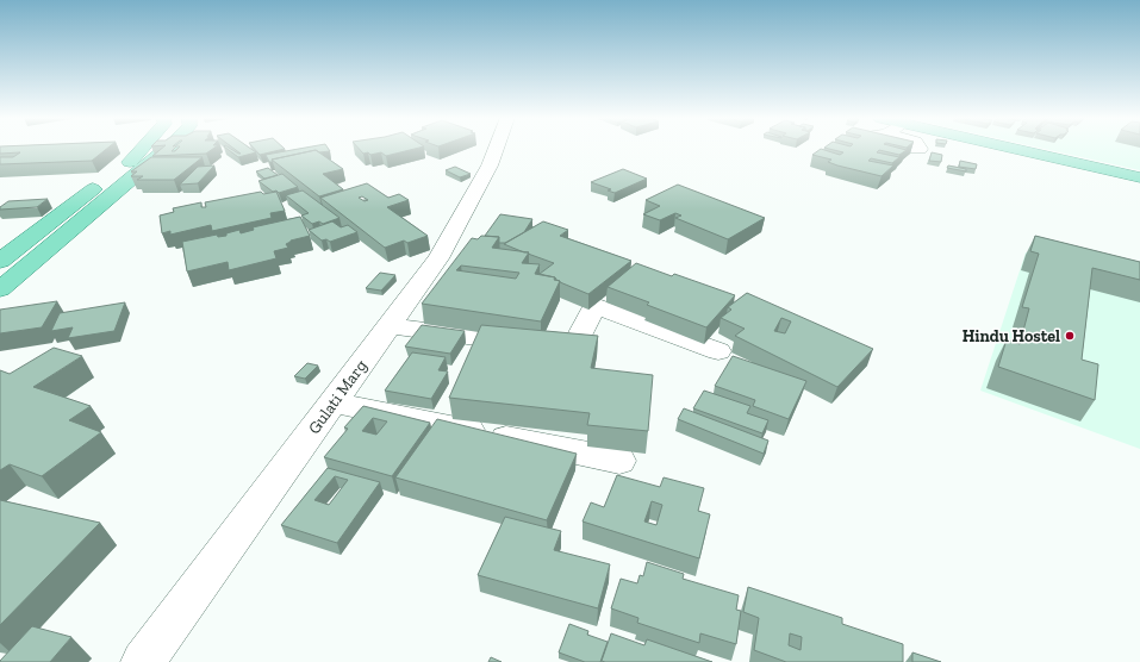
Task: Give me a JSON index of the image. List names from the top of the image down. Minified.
{"streets":{"street":["Gulati Marg"]},"places":["Hindu Hostel"]}
